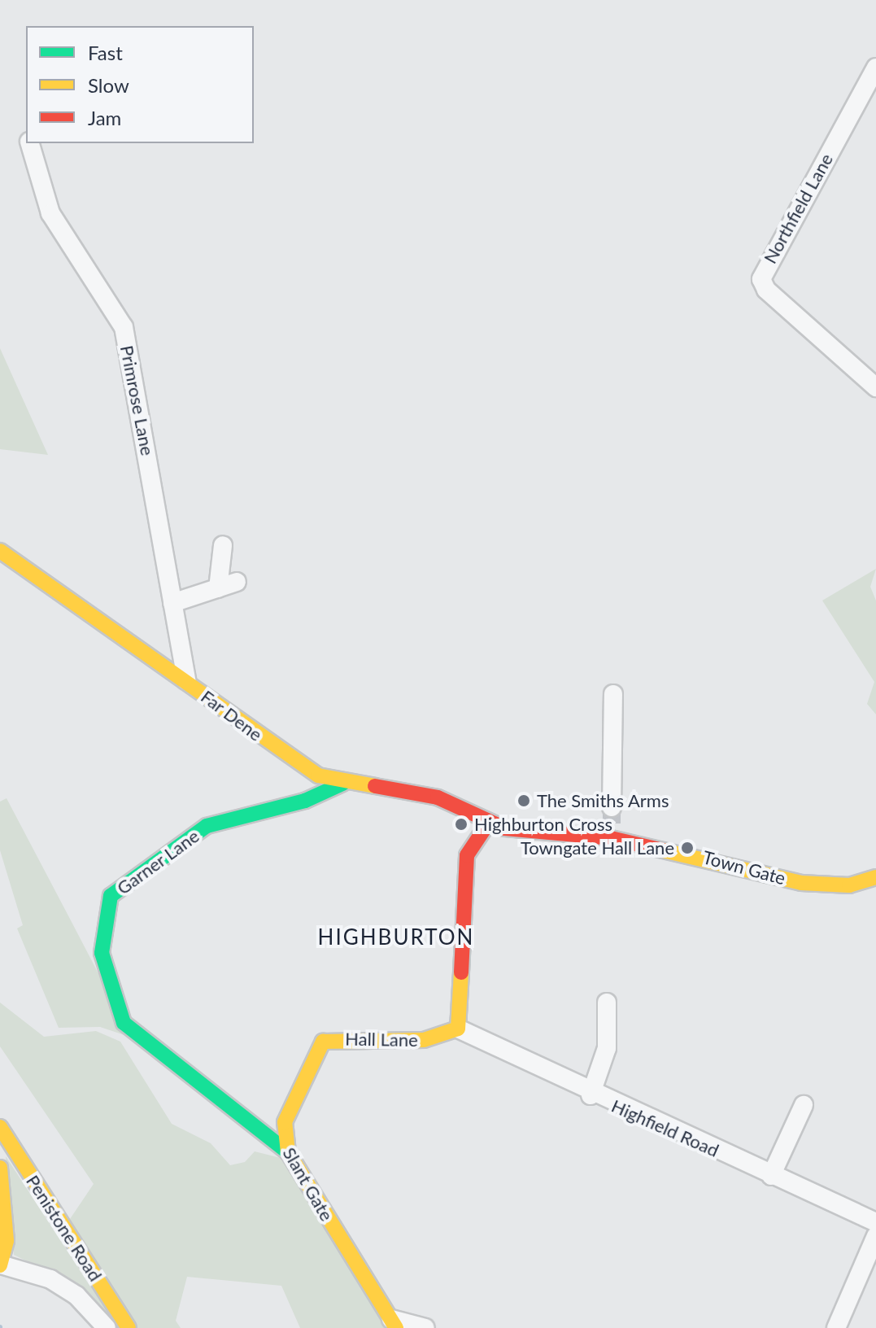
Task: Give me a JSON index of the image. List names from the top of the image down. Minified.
{"streets":{"main road":["Far Dene","Garner Lane","Town Gate","Hall Lane","Slant Gate","Penistone Road"],"street":["Northfield Lane","Primrose Lane","Highfield Road"]},"crossings":[["Primrose Lane","Far Dene"],["Far Dene","Garner Lane"],["Far Dene","Town Gate"],["Garner Lane","Slant Gate"],["Hall Lane","Highfield Road"],["Hall Lane","Slant Gate"]],"districts":["HIGHBURTON"],"places":["The Smiths Arms","Highburton Cross","Towngate Hall Lane"],"legend":["Fast","Slow","Jam"]}
